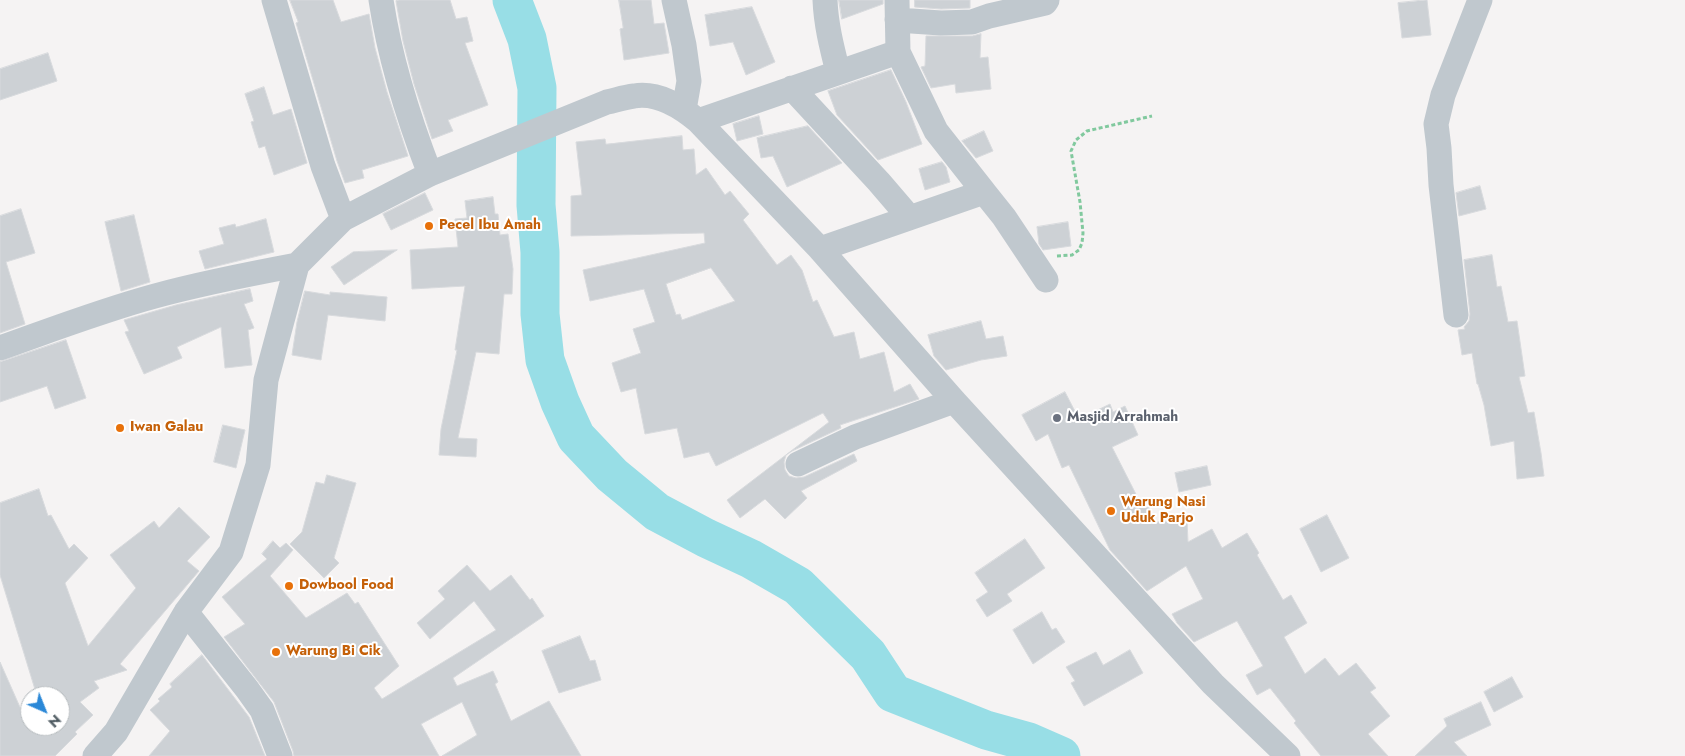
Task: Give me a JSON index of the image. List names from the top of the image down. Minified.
{"places":["Pecel Ibu Amah","Masjid Arrahmah","Iwan Galau","Warung Nasi Uduk Parjo","Dowbool Food","Warung Bi Cik"],"north":"bottom right"}
